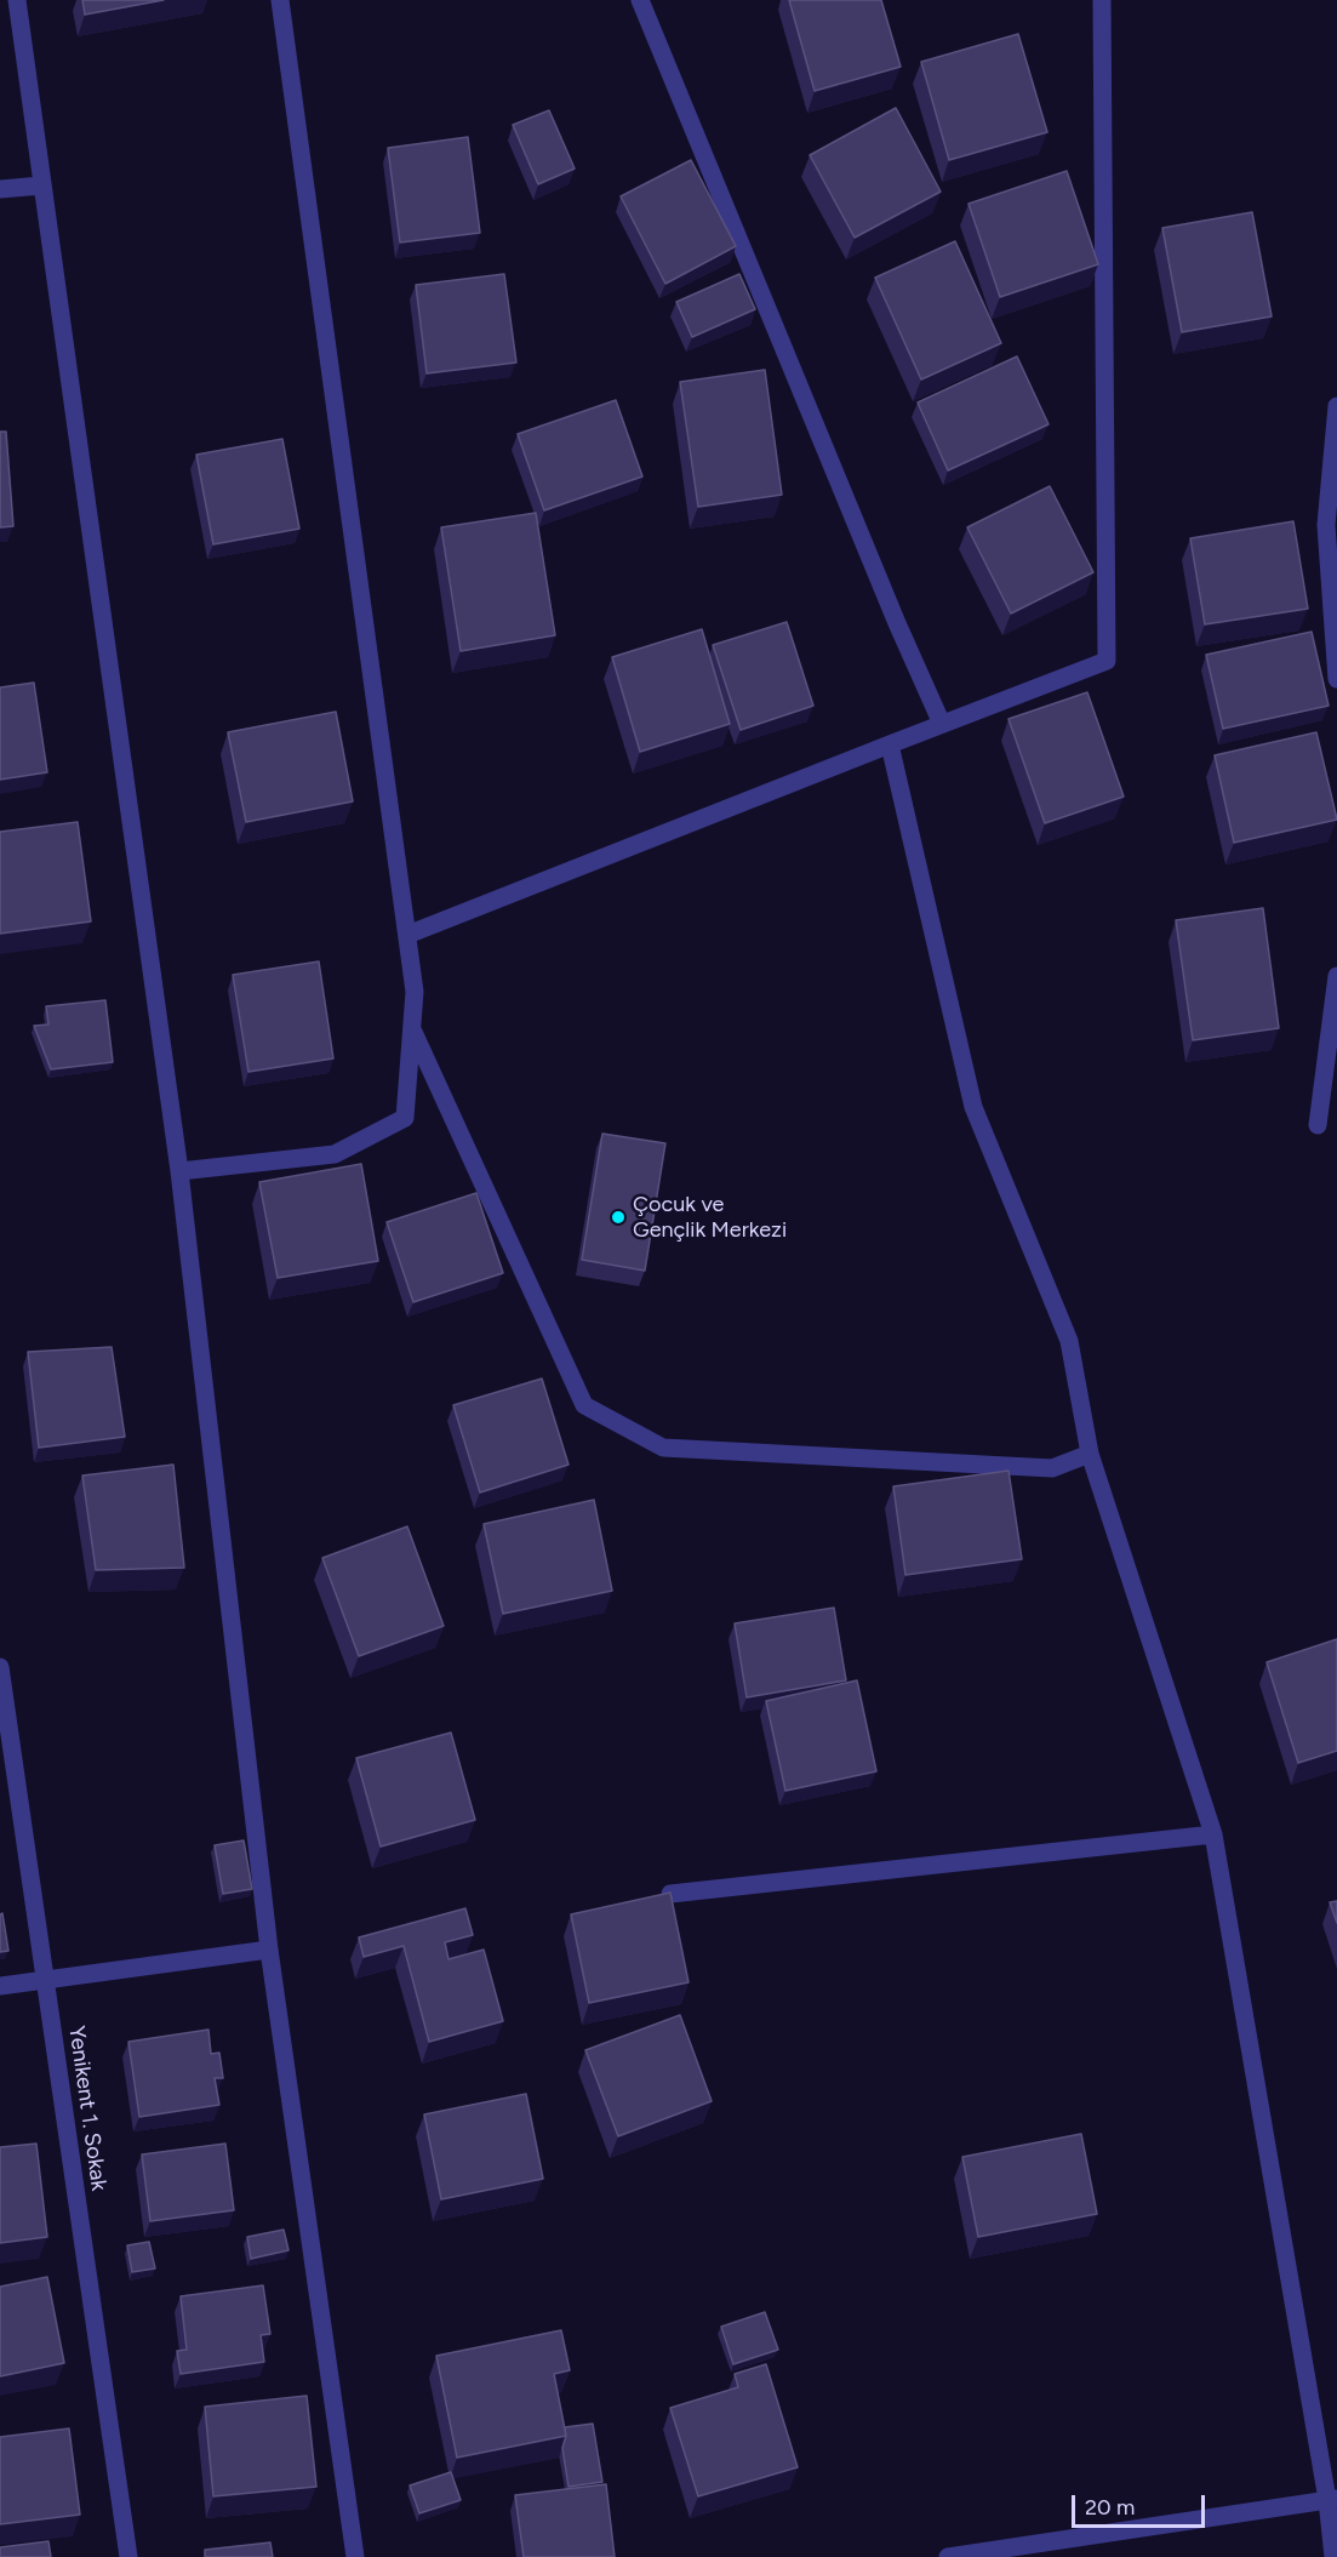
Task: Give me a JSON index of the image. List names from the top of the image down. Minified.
{"streets":{"street":["Yenikent 1. Sokak"]},"places":["Çocuk ve Gençlik Merkezi"],"scale_bar":"20 m"}
